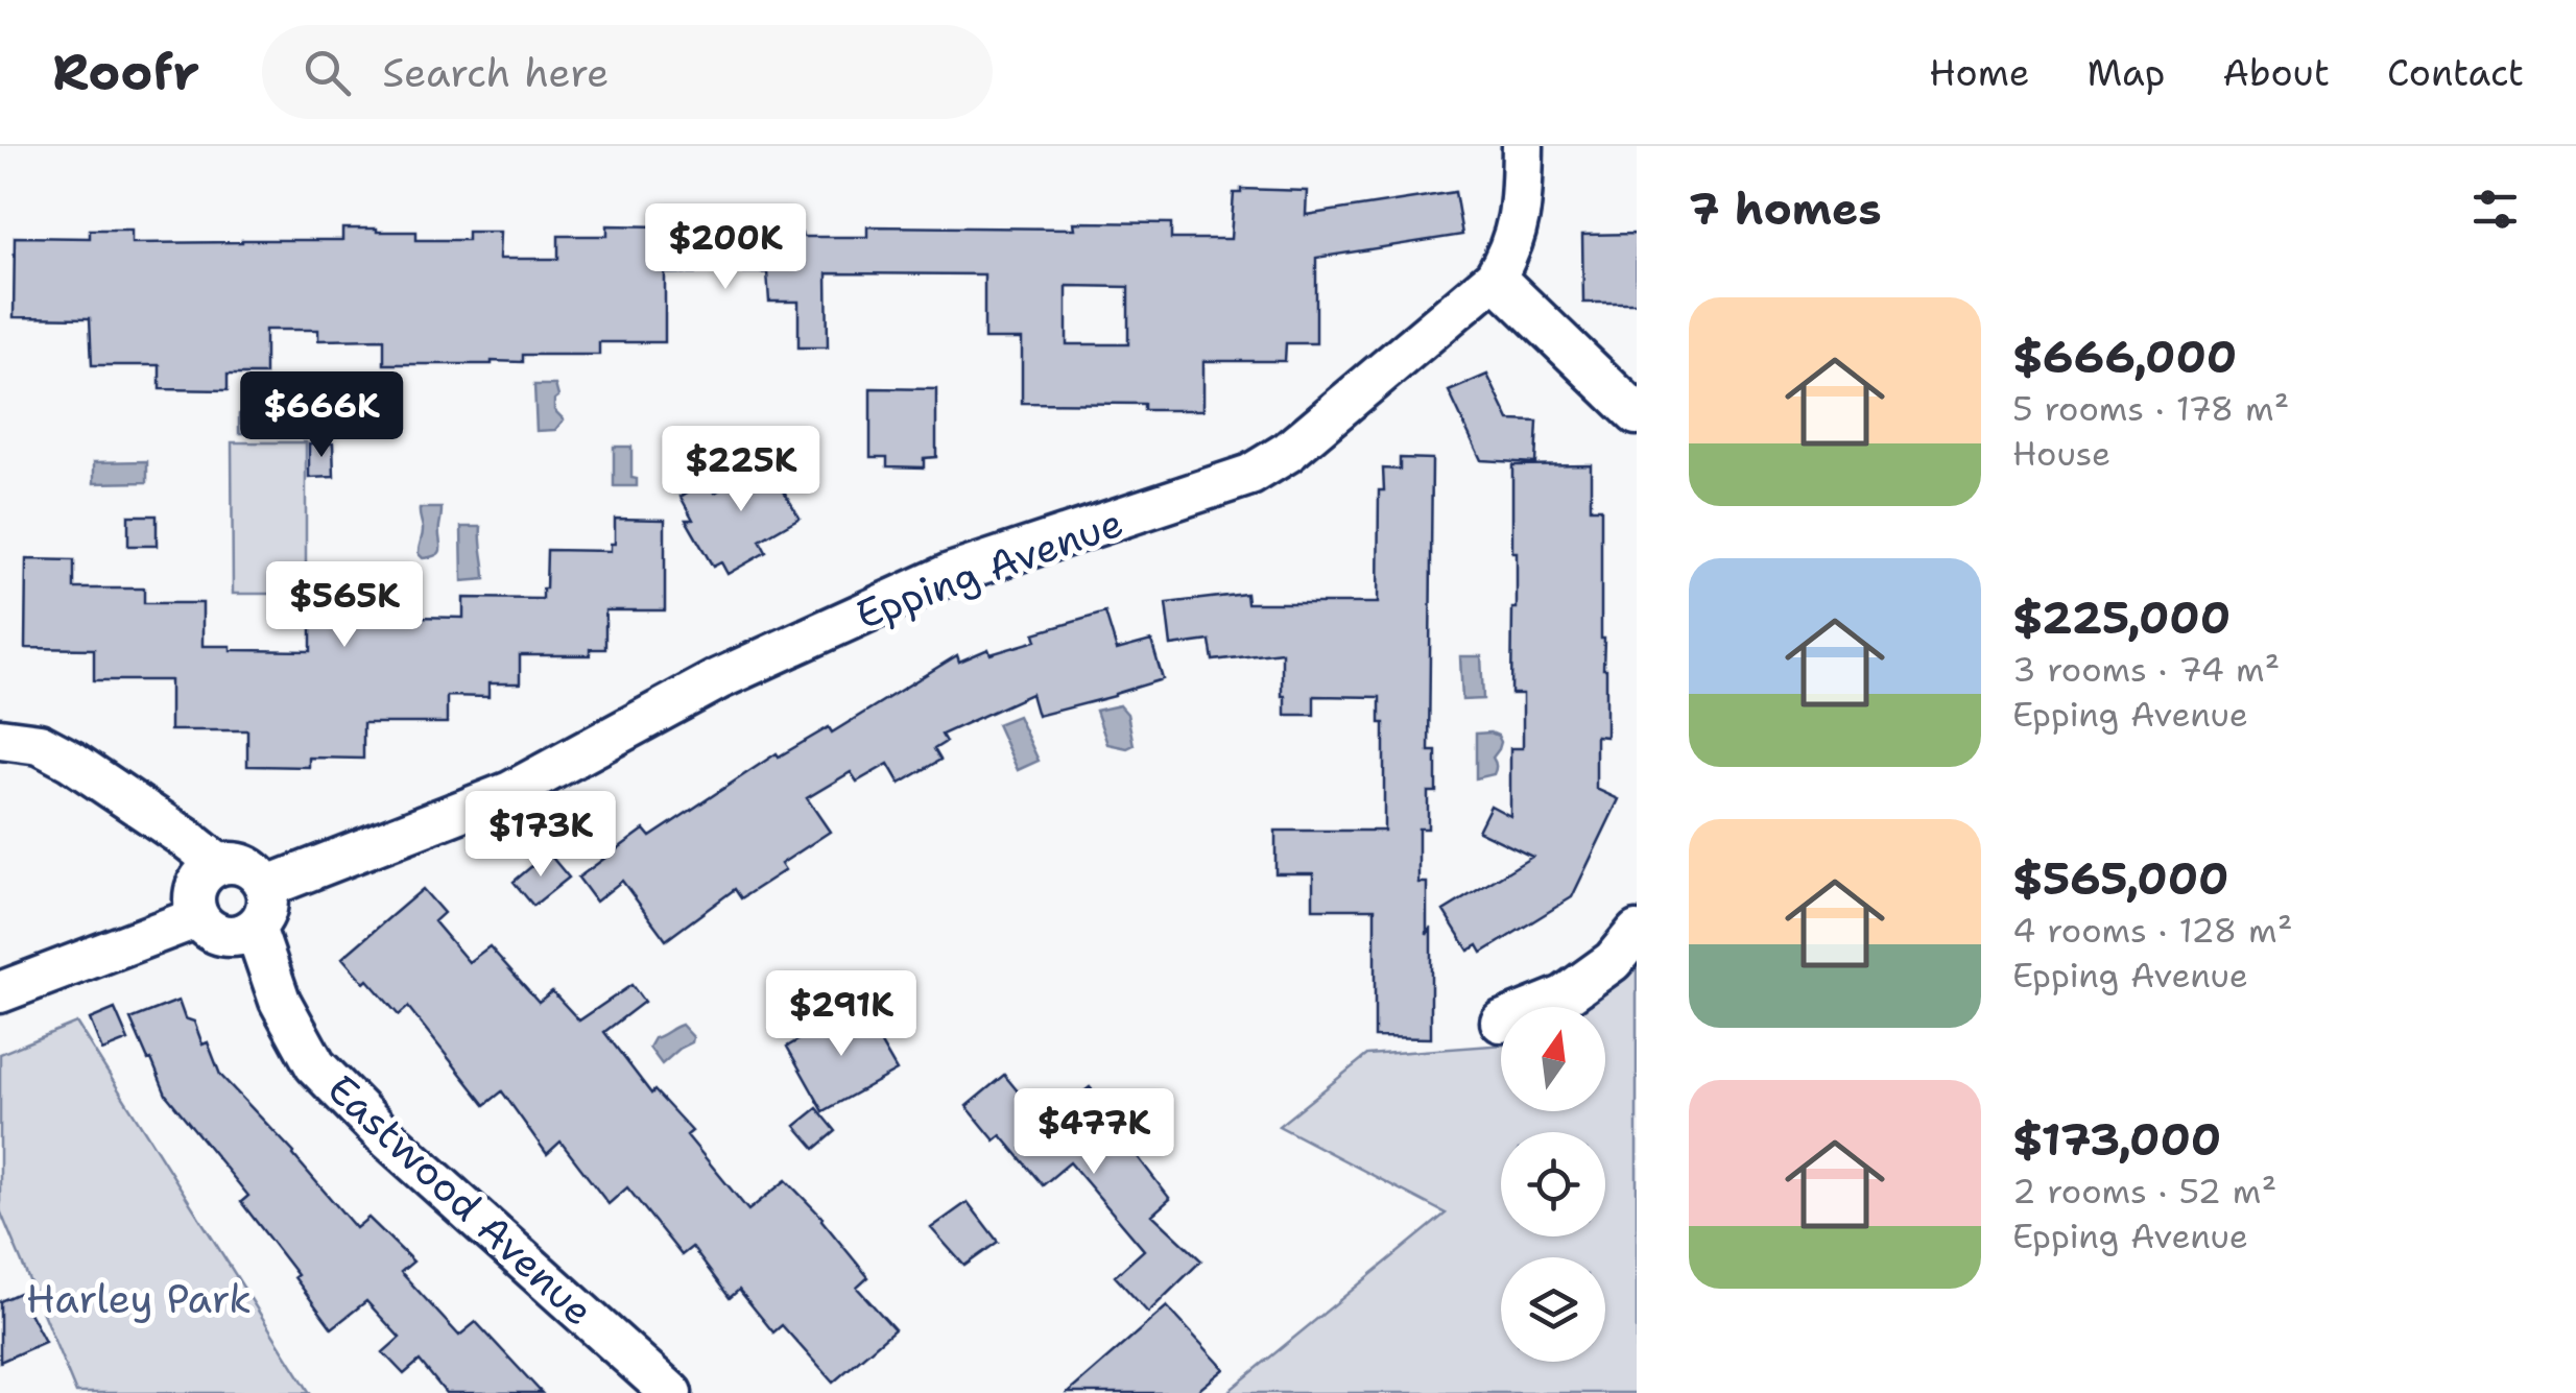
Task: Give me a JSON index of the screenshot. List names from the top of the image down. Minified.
{"streets":{"street":["Epping Avenue","Eastwood Avenue"]},"crossings":[["Epping Avenue","Eastwood Avenue"]],"parks":["Harley Park"],"north":"top","page":{"header":"Roofr","search":"Search here","nav":["Home","Map","About","Contact"],"heading":"7 homes","price":["$200K","$666K","$225K","$565K","$173K","$291K","$477K"],"list":[{"name":"$666,000","note":"5 rooms · 178 m² · House"},{"name":"$225,000","note":"3 rooms · 74 m² · Epping Avenue"},{"name":"$565,000","note":"4 rooms · 128 m² · Epping Avenue"},{"name":"$173,000","note":"2 rooms · 52 m² · Epping Avenue"}]}}
